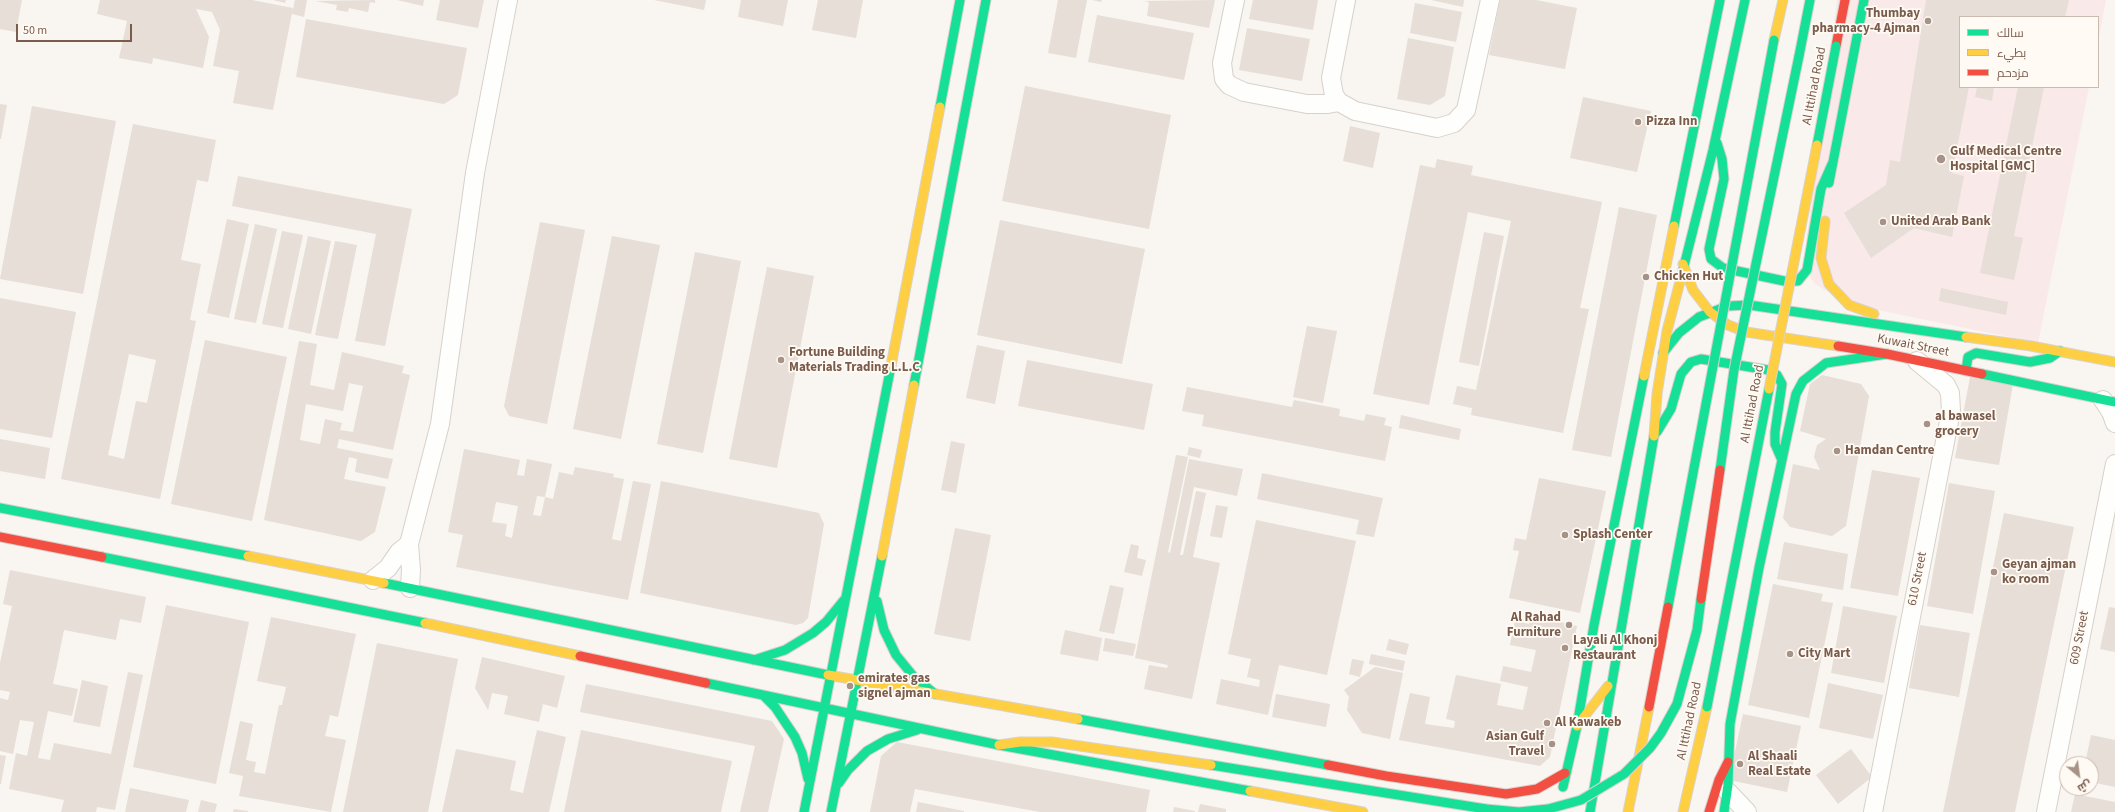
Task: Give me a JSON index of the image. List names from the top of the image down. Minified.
{"streets":{"main road":["Al Ittihad Road","Kuwait Street"],"street":["610 Street","609 Street"]},"crossings":[["Kuwait Street","610 Street"]],"places":["Thumbay pharmacy-4 Ajman","Pizza Inn","Gulf Medical Centre Hospital [GMC]","United Arab Bank","Chicken Hut","Fortune Building Materials Trading L.L.C","al bawasel grocery","Hamdan Centre","Splash Center","Geyan ajman ko room","Al Rahad Furniture","Layali Al Khonj Restaurant","City Mart","emirates gas signel ajman","Al Kawakeb","Asian Gulf Travel","Al Shaali Real Estate"],"legend":["سالك","بطيء","مزدحم"],"scale_bar":"50 m","north":"bottom right"}
